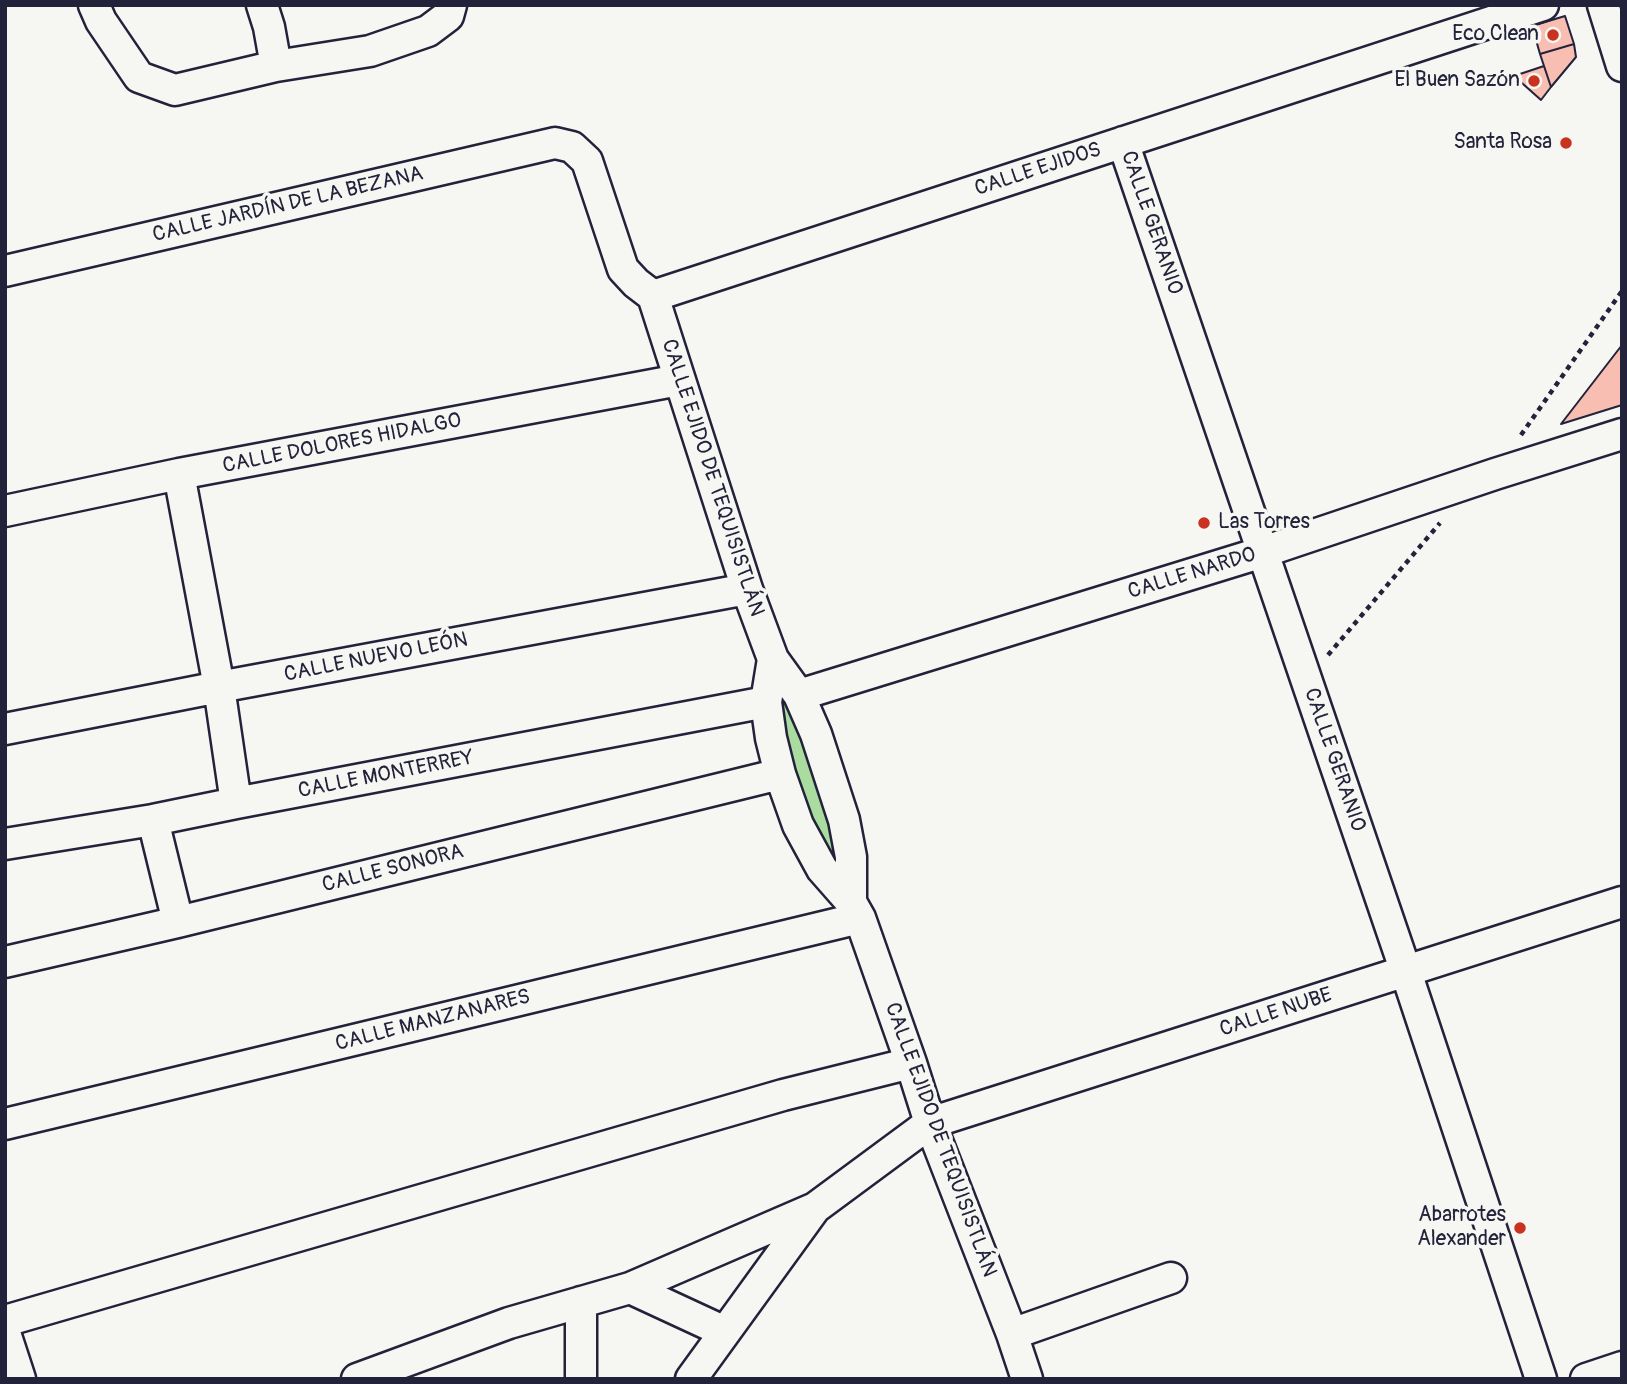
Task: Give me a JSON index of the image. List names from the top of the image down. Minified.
{"streets":{"street":["CALLE EJIDOS","CALLE JARDÍN DE LA BEZANA","CALLE GERANIO","CALLE DOLORES HIDALGO","CALLE EJIDO DE TEQUISISTLÁN","CALLE NARDO","CALLE NUEVO LEÓN","CALLE MONTERREY","CALLE SONORA","CALLE NUBE","CALLE MANZANARES"]},"crossings":[["CALLE EJIDOS","CALLE JARDÍN DE LA BEZANA"],["CALLE EJIDOS","CALLE GERANIO"],["CALLE EJIDOS","CALLE EJIDO DE TEQUISISTLÁN"],["CALLE JARDÍN DE LA BEZANA","CALLE EJIDO DE TEQUISISTLÁN"],["CALLE GERANIO","CALLE NARDO"],["CALLE GERANIO","CALLE NUBE"],["CALLE DOLORES HIDALGO","CALLE EJIDO DE TEQUISISTLÁN"],["CALLE EJIDO DE TEQUISISTLÁN","CALLE NUEVO LEÓN"],["CALLE EJIDO DE TEQUISISTLÁN","CALLE NUBE"],["CALLE EJIDO DE TEQUISISTLÁN","CALLE MANZANARES"]],"places":["Eco Clean","El Buen Sazón","Santa Rosa","Las Torres","Abarrotes Alexander"]}
